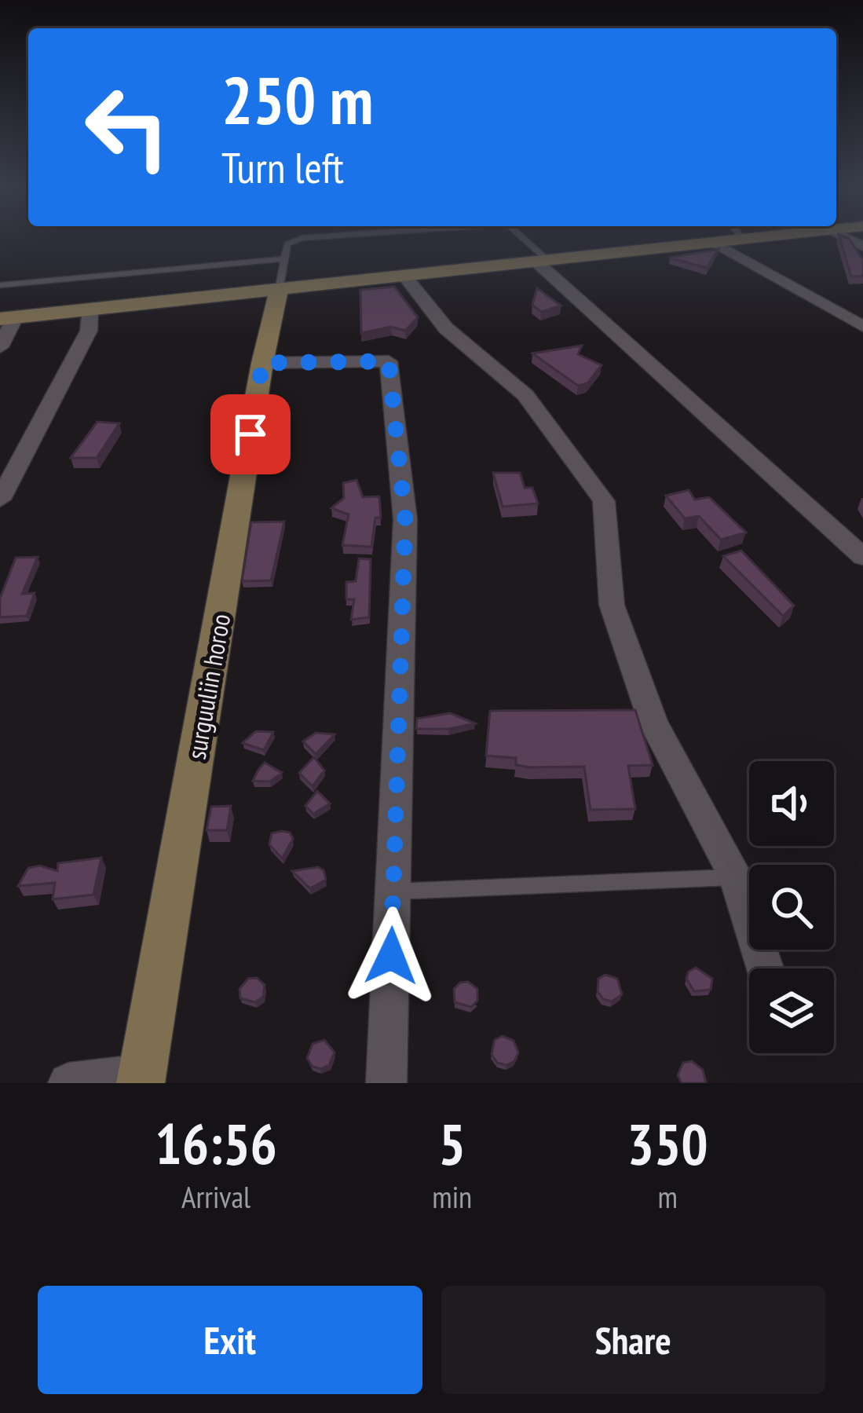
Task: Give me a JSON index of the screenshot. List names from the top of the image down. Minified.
{"streets":{"street":["surguuliin horoo"]},"page":{"turn":["250 m","Turn left"],"eta":["16:56","Arrival","5","min","350","m"],"buttons":["Exit","Share"]}}
